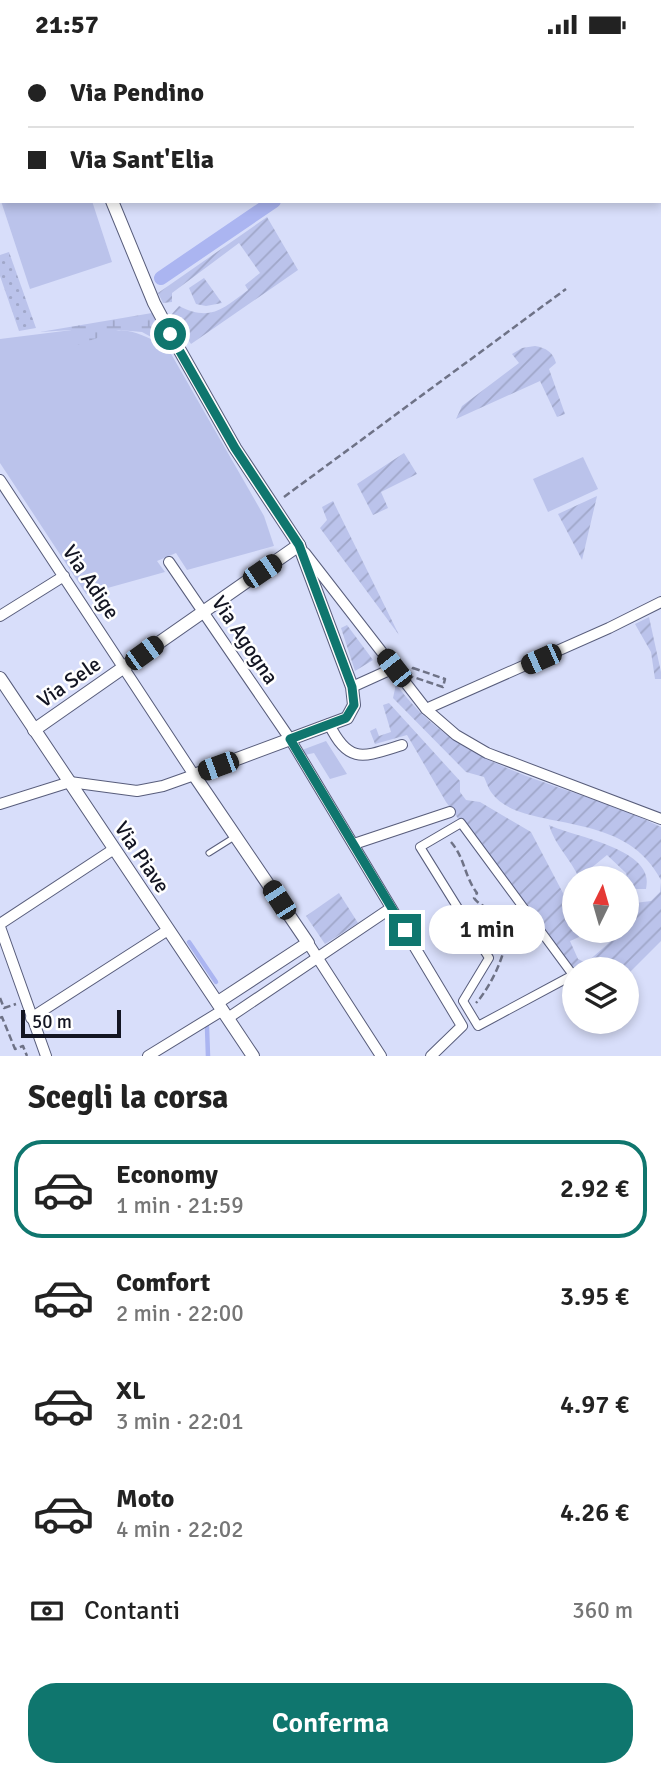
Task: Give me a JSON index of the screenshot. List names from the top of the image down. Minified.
{"streets":{"street":["Via Adige","Via Agogna","Via Sele","Via Piave"]},"crossings":[["Via Adige","Via Sele"],["Via Agogna","Via Sele"],["Via Sele","Via Piave"]],"scale_bar":"50 m","north":"top","page":{"status":"21:57","banner":["Via Pendino","Via Sant'Elia"],"bubble":"1 min","scale":"50 m","heading":"Scegli la corsa","list":[{"name":"Economy","note":"1 min · 21:59","value":"2.92 €"},{"name":"Comfort","note":"2 min · 22:00","value":"3.95 €"},{"name":"XL","note":"3 min · 22:01","value":"4.97 €"},{"name":"Moto","note":"4 min · 22:02","value":"4.26 €"}],"pay":["Contanti","360 m"],"buttons":"Conferma"}}
